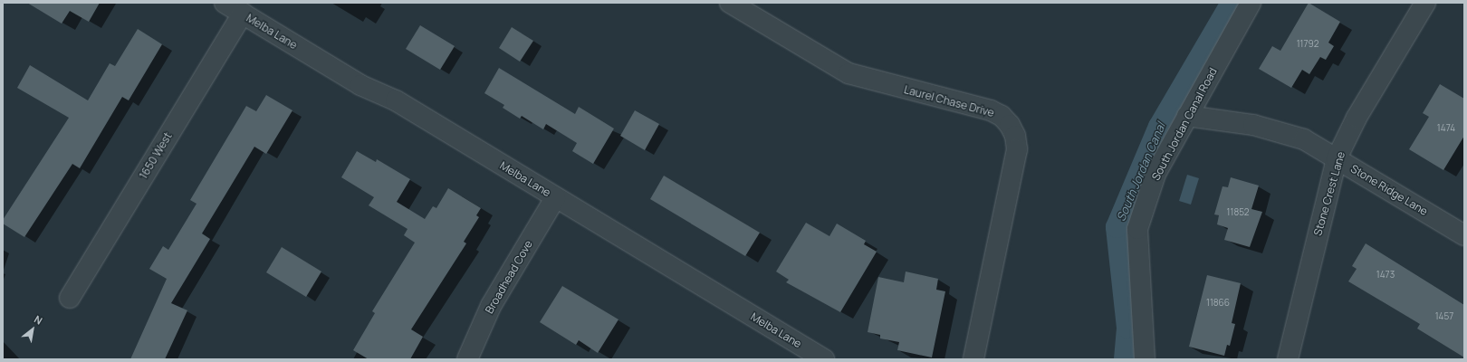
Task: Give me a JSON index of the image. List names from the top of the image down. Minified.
{"streets":{"street":["Melba Lane","Laurel Chase Drive","South Jordan Canal Road","1650 West","Stone Ridge Lane","Stone Crest Lane","Broadhead Cove"]},"crossings":[["Melba Lane","1650 West"],["Melba Lane","Broadhead Cove"],["South Jordan Canal Road","Stone Ridge Lane"],["Stone Ridge Lane","Stone Crest Lane"]],"water":["South Jordan Canal"],"house_numbers":["11792","1474","11852","1473","11866","1457"],"north":"top right"}
